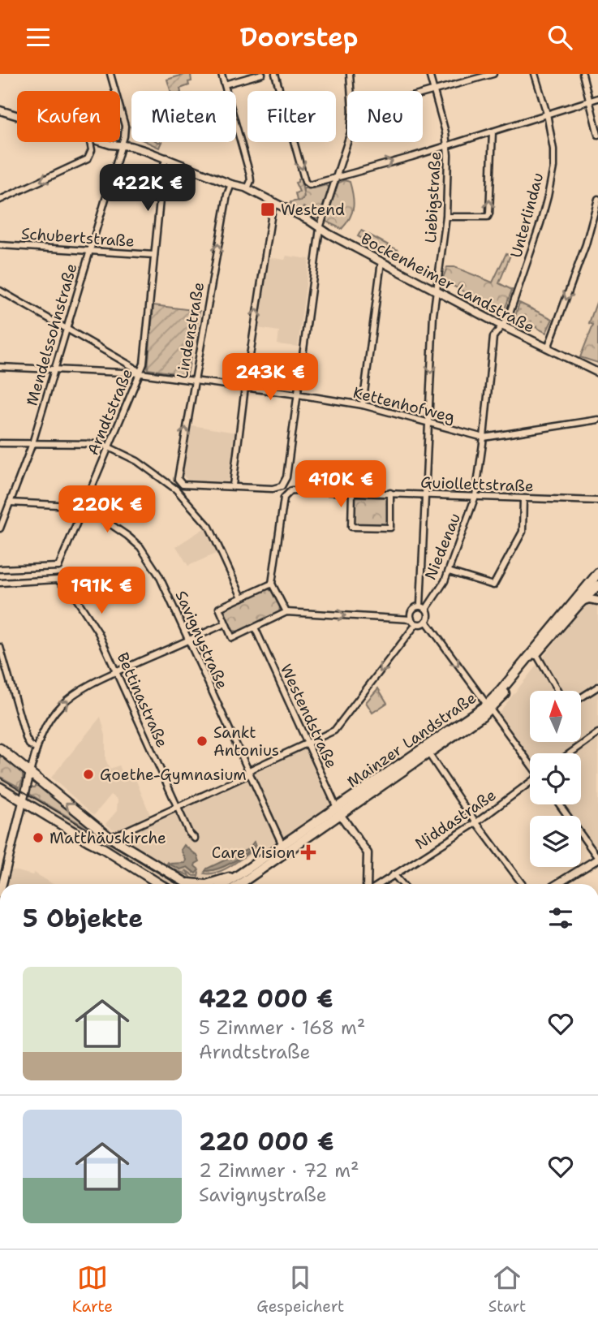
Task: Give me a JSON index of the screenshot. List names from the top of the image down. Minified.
{"streets":{"main road":["Bockenheimer Landstraße","Mainzer Landstraße"],"street":["Liebigstraße","Unterlindau","Schubertstraße","Lindenstraße","Mendelssohnstraße","Kettenhofweg","Arndtstraße","Guiollettstraße","Niedenau","Savignystraße","Bettinastraße","Westendstraße","Niddastraße"]},"crossings":[["Liebigstraße","Bockenheimer Landstraße"],["Liebigstraße","Kettenhofweg"],["Liebigstraße","Guiollettstraße"],["Liebigstraße","Niedenau"],["Unterlindau","Bockenheimer Landstraße"],["Unterlindau","Niedenau"],["Schubertstraße","Mendelssohnstraße"],["Schubertstraße","Arndtstraße"],["Bockenheimer Landstraße","Lindenstraße"],["Bockenheimer Landstraße","Mendelssohnstraße"],["Bockenheimer Landstraße","Arndtstraße"],["Bockenheimer Landstraße","Niedenau"],["Lindenstraße","Kettenhofweg"],["Mendelssohnstraße","Kettenhofweg"],["Mendelssohnstraße","Savignystraße"],["Kettenhofweg","Arndtstraße"],["Kettenhofweg","Niedenau"],["Arndtstraße","Savignystraße"],["Arndtstraße","Bettinastraße"],["Guiollettstraße","Niedenau"],["Savignystraße","Mainzer Landstraße"],["Westendstraße","Mainzer Landstraße"],["Mainzer Landstraße","Niddastraße"]],"one_way":["Lindenstraße"],"places":{"transit":["Westend"],"other":["Sankt Antonius","Goethe-Gymnasium","Matthäuskirche"],"health":["Care Vision"]},"north":"top","page":{"header":"Doorstep","chip":["Kaufen","Mieten","Filter","Neu"],"price":["422K €","243K €","410K €","220K €","191K €"],"heading":"5 Objekte","list":[{"name":"422 000 €","note":"5 Zimmer · 168 m² · Arndtstraße"},{"name":"220 000 €","note":"2 Zimmer · 72 m² · Savignystraße"}],"tabs":["Karte","Gespeichert","Start"]}}
